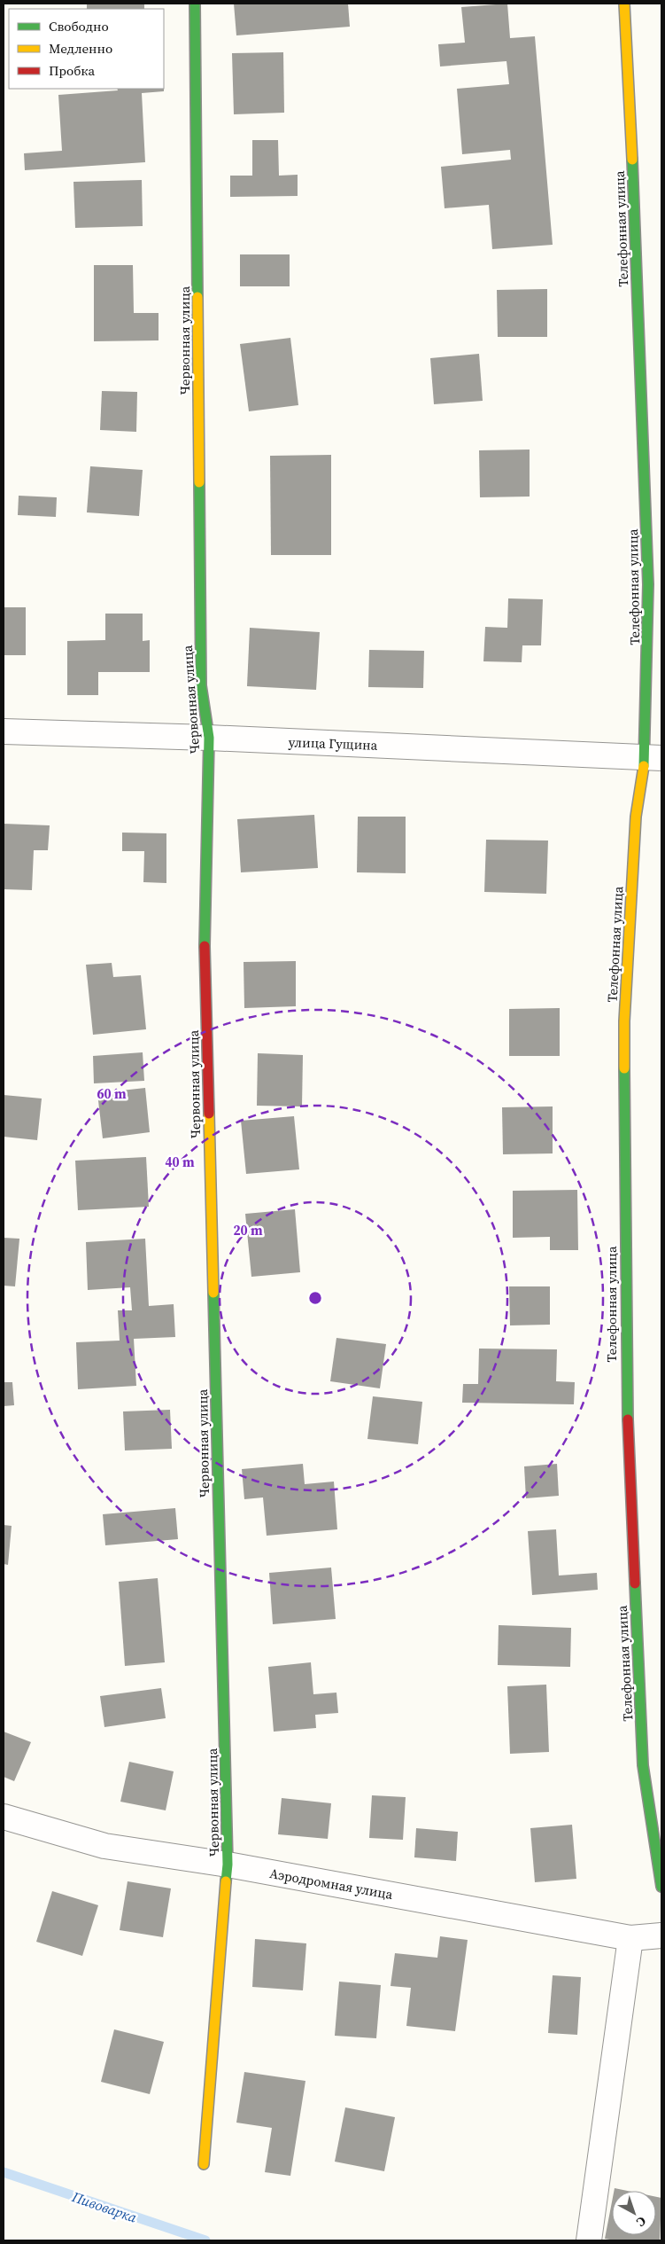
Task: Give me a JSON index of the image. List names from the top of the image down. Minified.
{"streets":{"street":["Телефонная улица","Червонная улица","улица Гущина","Аэродромная улица"]},"crossings":[["Телефонная улица","улица Гущина"],["Червонная улица","улица Гущина"],["Червонная улица","Аэродромная улица"]],"water":["Пивоварка"],"legend":["Свободно","Медленно","Пробка"],"north":"bottom right","rings":["60 m","40 m","20 m"]}
